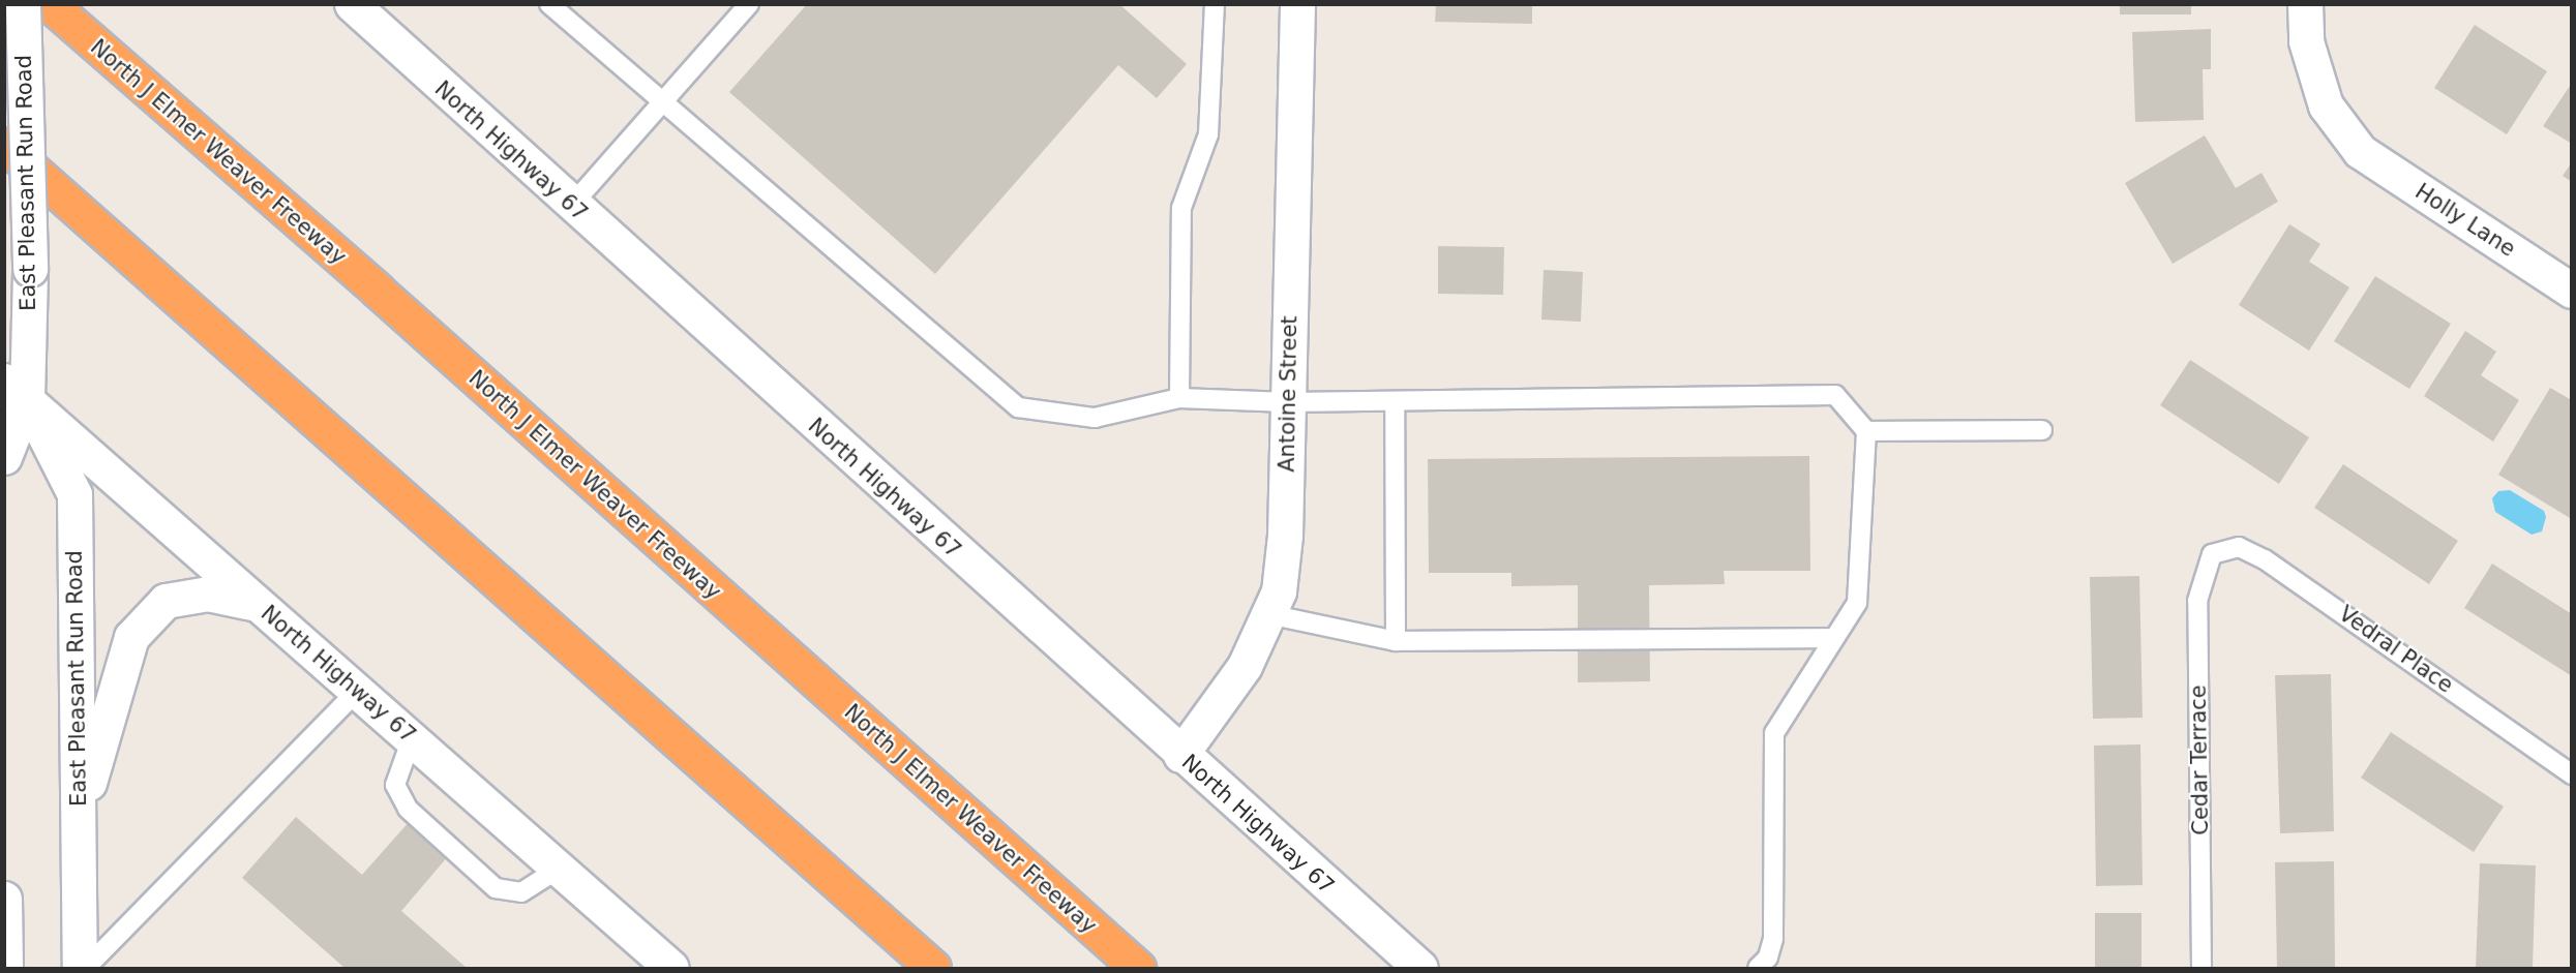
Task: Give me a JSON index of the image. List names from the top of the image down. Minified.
{"streets":{"highway":["North J Elmer Weaver Freeway"],"main road":["North Highway 67","East Pleasant Run Road","Holly Lane","Antoine Street"],"lane":["Vedral Place","Cedar Terrace"]},"crossings":[["North Highway 67","East Pleasant Run Road"],["North Highway 67","Antoine Street"],["Vedral Place","Cedar Terrace"]]}
